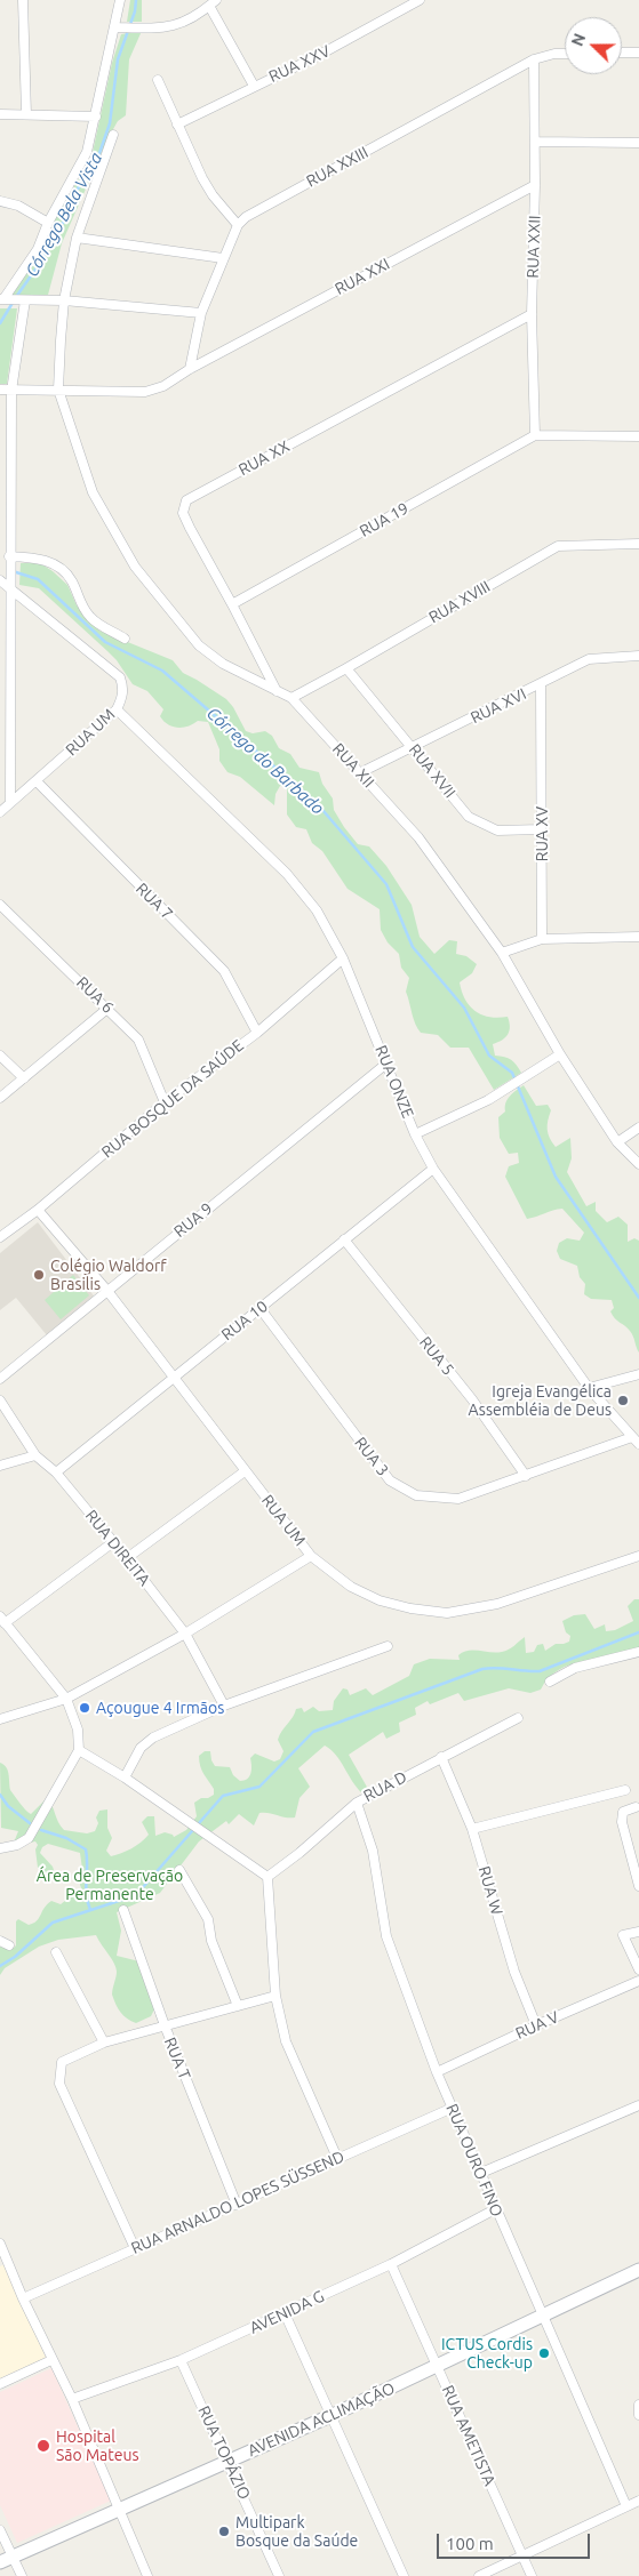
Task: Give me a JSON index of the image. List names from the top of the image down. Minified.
{"streets":{"street":["RUA XXV","RUA XXIII","RUA XXII","RUA XXI","RUA XX","RUA 19","RUA XVIII","RUA XVI","RUA UM","RUA XII","RUA XVII","RUA XV","RUA 7","RUA 6","RUA ONZE","RUA BOSQUE DA SAÚDE","RUA 9","RUA 10","RUA 5","RUA 3","RUA DIREITA","RUA D","RUA W","RUA V","RUA T","RUA OURO FINO","RUA ARNALDO LOPES SÜSSEND","AVENIDA G","AVENIDA ACLIMAÇÃO","RUA AMETISTA","RUA TOPÁZIO"]},"crossings":[["RUA XXIII","RUA XXII"],["RUA XXIII","RUA XXI"],["RUA XXII","RUA XXI"],["RUA XXII","RUA XX"],["RUA XXII","RUA 19"],["RUA XXI","RUA XII"],["RUA XX","RUA 19"],["RUA XX","RUA XII"],["RUA XVIII","RUA XII"],["RUA XVIII","RUA XVII"],["RUA XVI","RUA XII"],["RUA XVI","RUA XVII"],["RUA XVI","RUA XV"],["RUA UM","RUA 7"],["RUA UM","RUA ONZE"],["RUA UM","RUA BOSQUE DA SAÚDE"],["RUA UM","RUA 9"],["RUA UM","RUA 10"],["RUA XVII","RUA XV"],["RUA 7","RUA BOSQUE DA SAÚDE"],["RUA 6","RUA BOSQUE DA SAÚDE"],["RUA ONZE","RUA BOSQUE DA SAÚDE"],["RUA ONZE","RUA 9"],["RUA ONZE","RUA 10"],["RUA ONZE","RUA 3"],["RUA 10","RUA 5"],["RUA 10","RUA 3"],["RUA 10","RUA DIREITA"],["RUA 5","RUA 3"],["RUA D","RUA W"],["RUA D","RUA OURO FINO"],["RUA W","RUA V"],["RUA V","RUA OURO FINO"],["RUA T","RUA ARNALDO LOPES SÜSSEND"],["RUA OURO FINO","RUA ARNALDO LOPES SÜSSEND"],["RUA OURO FINO","AVENIDA G"],["RUA OURO FINO","AVENIDA ACLIMAÇÃO"],["AVENIDA G","RUA AMETISTA"],["AVENIDA G","RUA TOPÁZIO"],["AVENIDA ACLIMAÇÃO","RUA AMETISTA"],["AVENIDA ACLIMAÇÃO","RUA TOPÁZIO"]],"water":["Córrego Bela Vista","Córrego do Barbado"],"parks":["Área de Preservação Permanente"],"places":["Colégio Waldorf Brasilis","Igreja Evangélica Assembléia de Deus","Açougue 4 Irmãos","ICTUS Cordis Check-up","Hospital São Mateus","Multipark Bosque da Saúde"],"scale_bar":"100 m","north":"left"}
